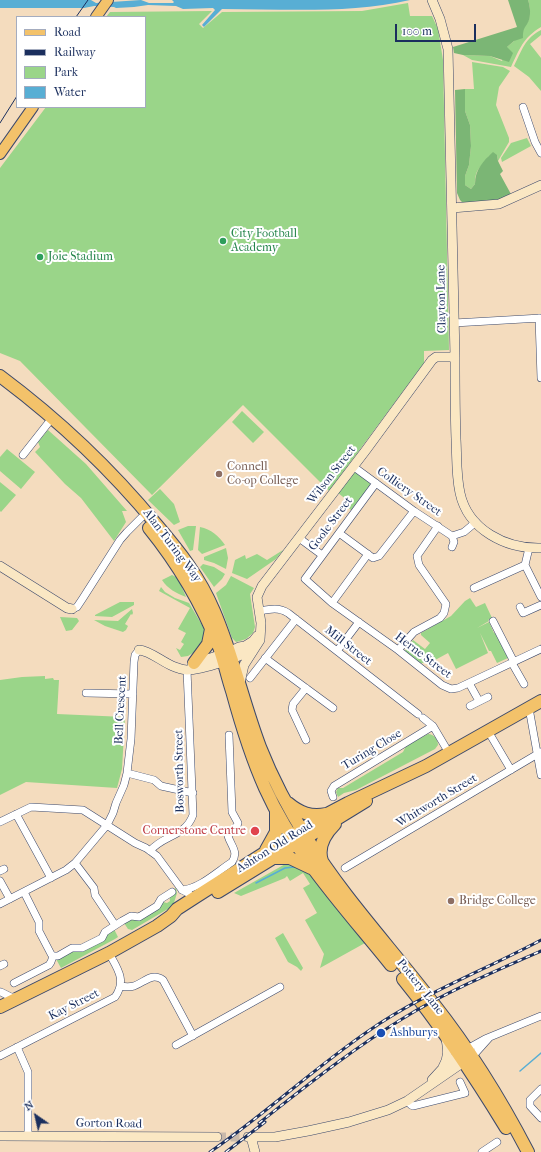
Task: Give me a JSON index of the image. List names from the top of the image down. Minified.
{"streets":{"highway":["Alan Turing Way","Ashton Old Road","Pottery Lane"],"street":["Clayton Lane","Wilson Street","Colliery Street","Goole Street","Mill Street","Herne Street","Bell Crescent","Turing Close","Bosworth Street","Whitworth Street","Kay Street","Gorton Road"]},"crossings":[["Clayton Lane","Wilson Street"],["Wilson Street","Colliery Street"],["Wilson Street","Alan Turing Way"],["Wilson Street","Mill Street"],["Colliery Street","Goole Street"],["Goole Street","Herne Street"],["Alan Turing Way","Ashton Old Road"],["Alan Turing Way","Pottery Lane"],["Mill Street","Turing Close"],["Ashton Old Road","Pottery Lane"]],"places":["City Football Academy","Joie Stadium","Connell Co-op College","Cornerstone Centre","Bridge College","Ashburys"],"legend":["Road","Railway","Park","Water"],"scale_bar":"100 m","north":"top left"}
